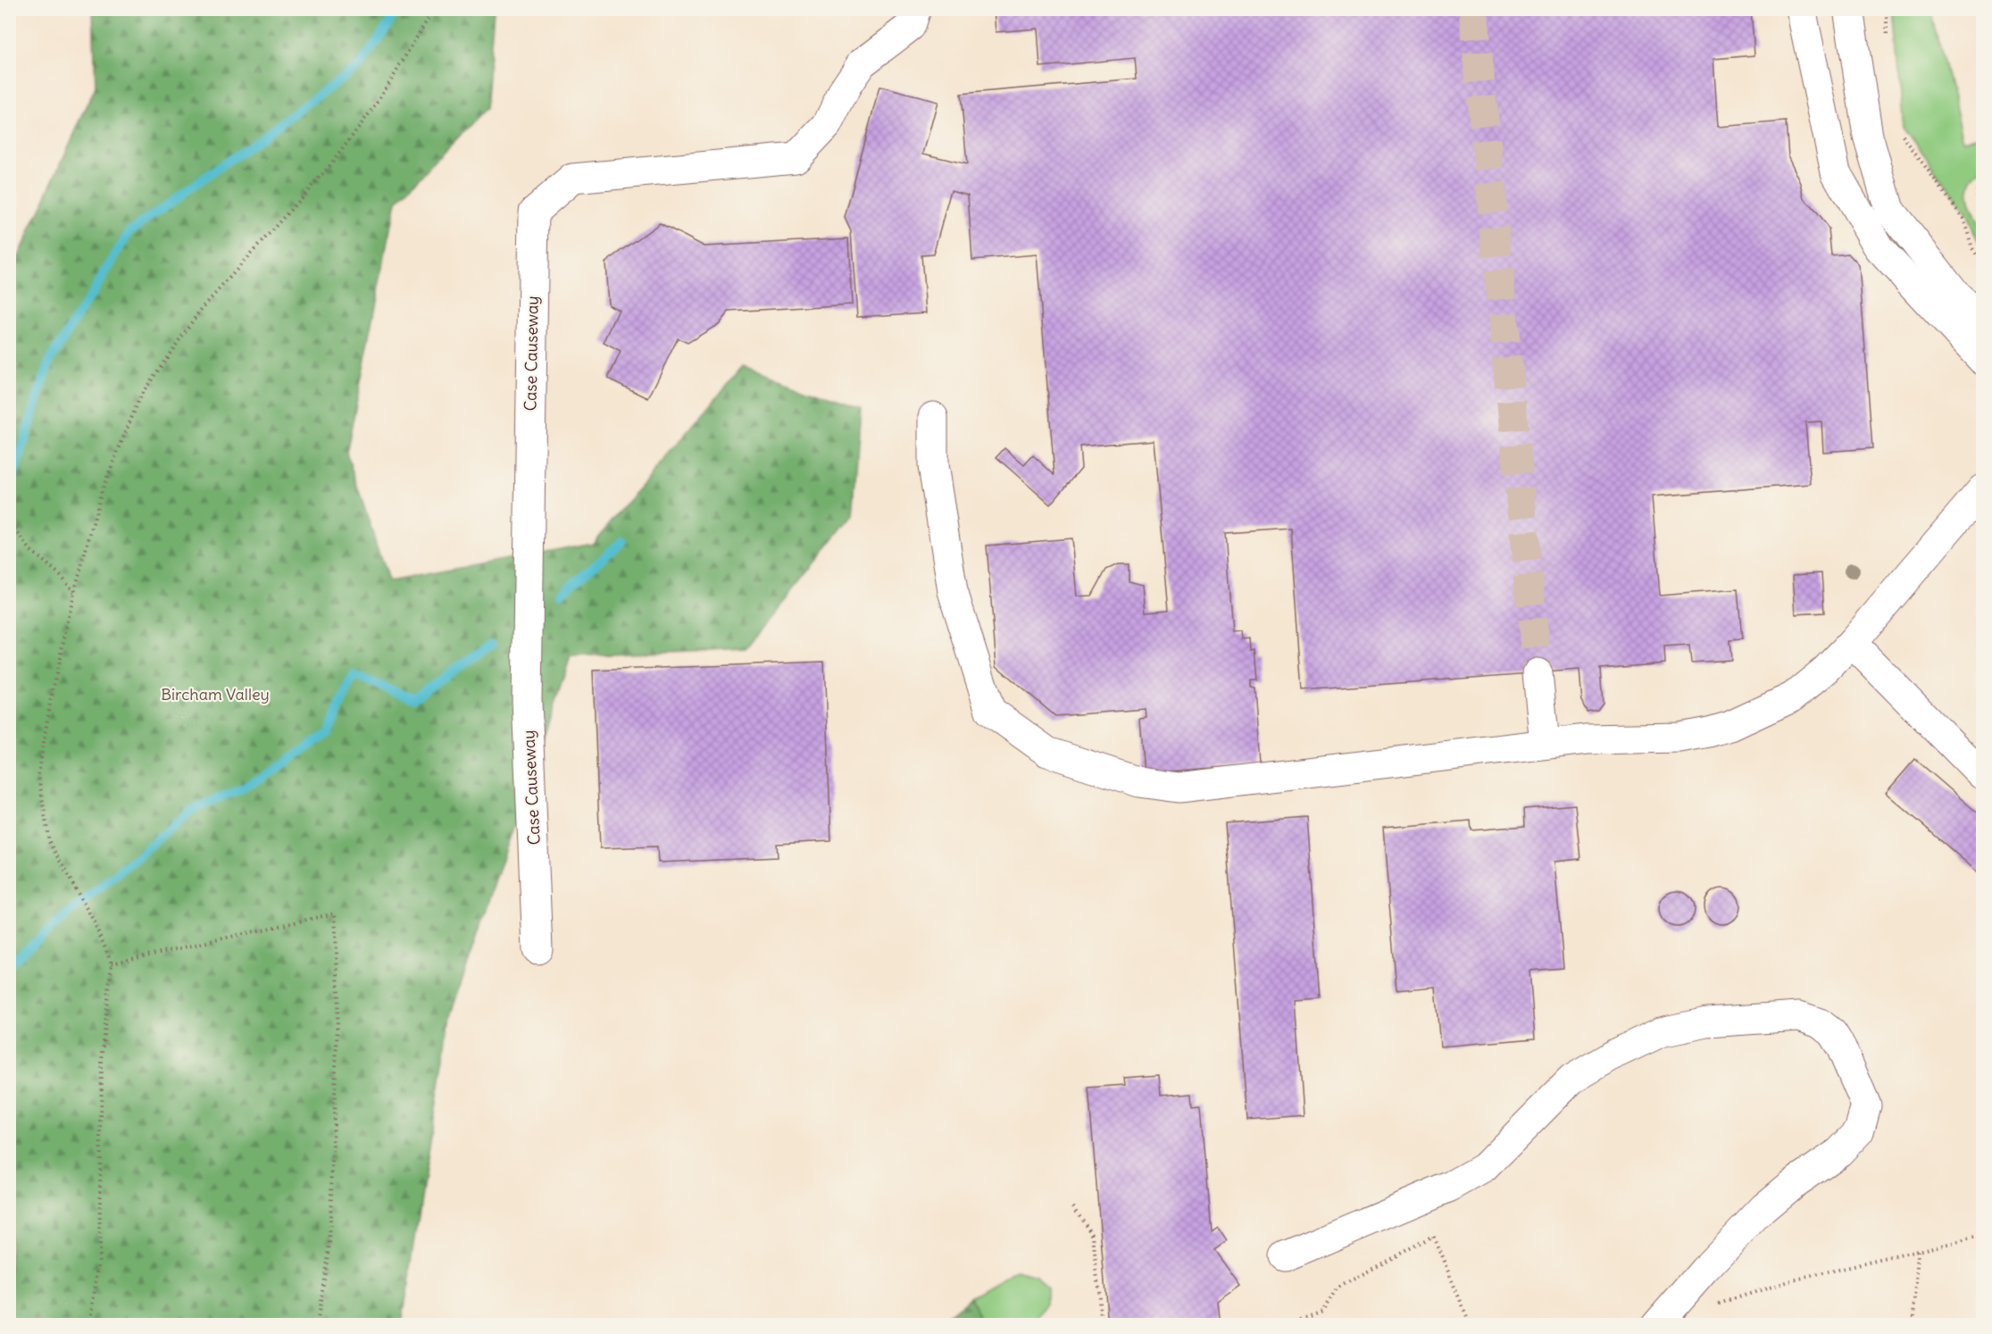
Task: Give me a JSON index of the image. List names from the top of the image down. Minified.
{"streets":{"street":["Case Causeway"]},"parks":["Bircham Valley"]}
